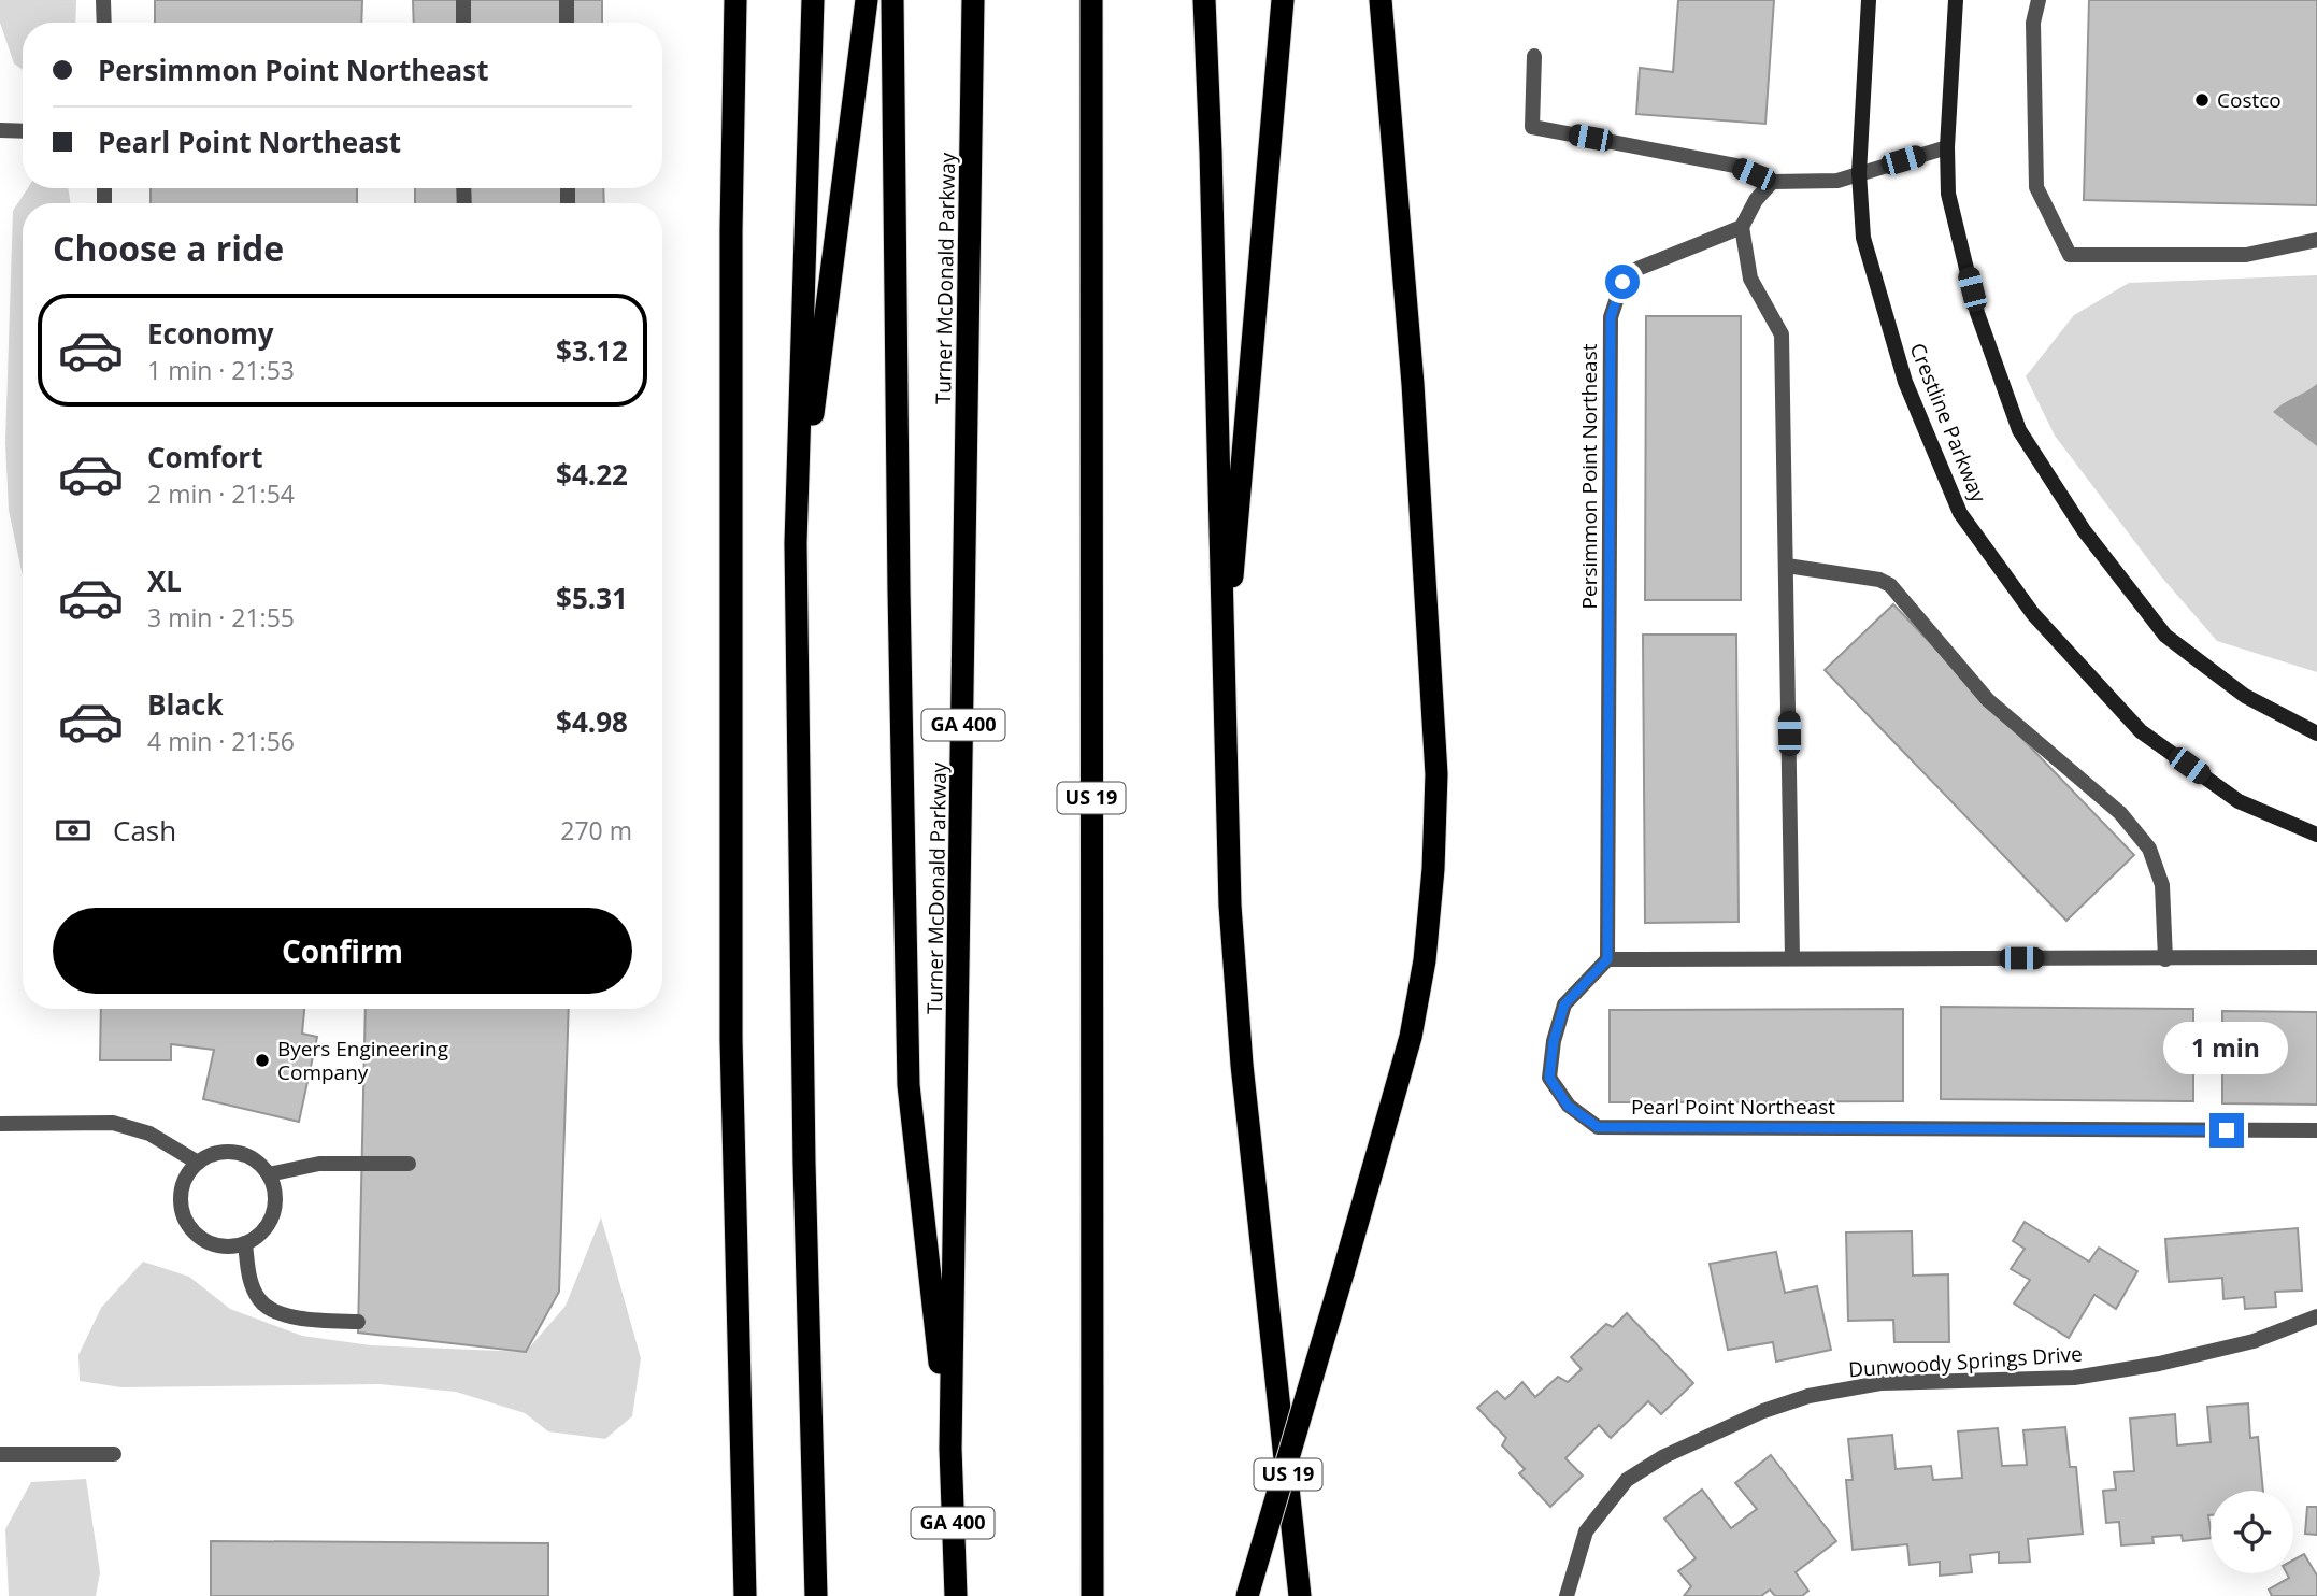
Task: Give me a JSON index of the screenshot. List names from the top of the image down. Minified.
{"streets":{"highway":["Turner McDonald Parkway","GA 400","US 19"],"street":["Crestline Parkway","Persimmon Point Northeast","Pearl Point Northeast","Dunwoody Springs Drive"]},"crossings":[["Persimmon Point Northeast","Pearl Point Northeast"]],"places":["Costco","Byers Engineering Company"],"page":{"banner":["Persimmon Point Northeast","Pearl Point Northeast"],"heading":"Choose a ride","list":[{"name":"Economy","note":"1 min · 21:53","value":"$3.12"},{"name":"Comfort","note":"2 min · 21:54","value":"$4.22"},{"name":"XL","note":"3 min · 21:55","value":"$5.31"},{"name":"Black","note":"4 min · 21:56","value":"$4.98"}],"pay":["Cash","270 m"],"buttons":"Confirm","bubble":"1 min"}}
